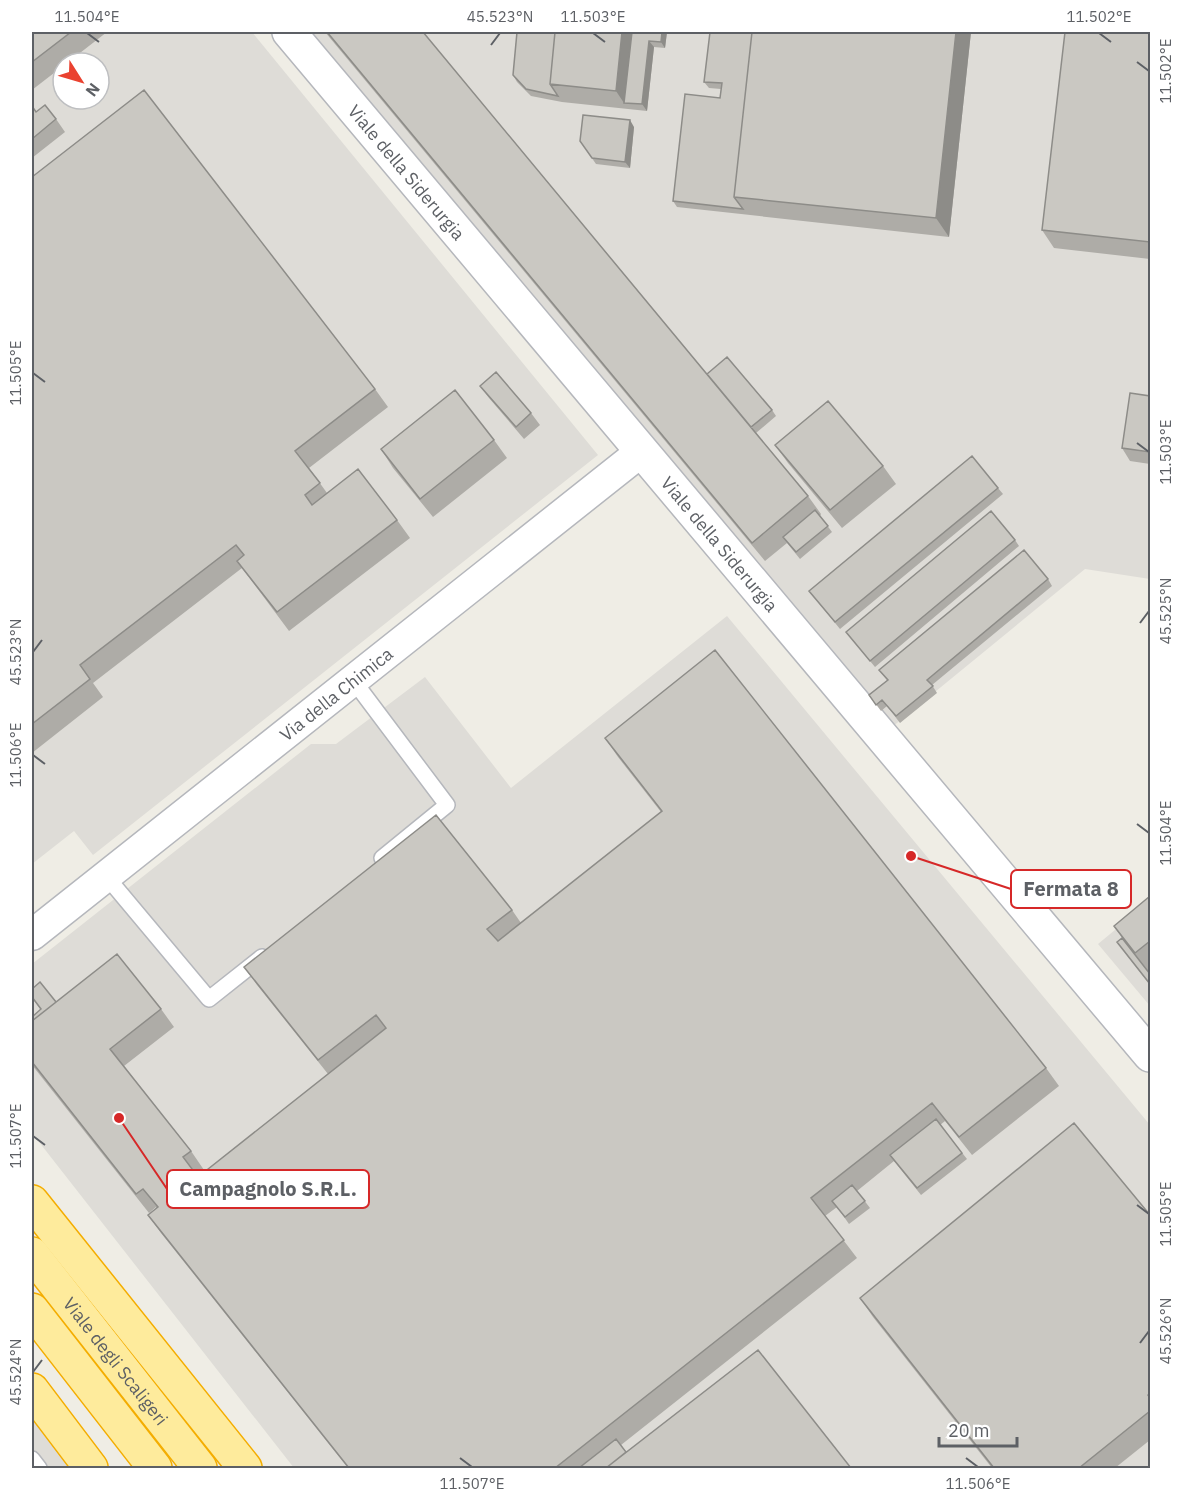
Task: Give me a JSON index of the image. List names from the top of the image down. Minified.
{"streets":{"highway":["Viale degli Scaligeri"],"street":["Viale della Siderurgia","Via della Chimica"]},"crossings":[["Viale della Siderurgia","Via della Chimica"]],"places":["Fermata 8","Campagnolo S.R.L."],"scale_bar":"20 m","north":"bottom right","coordinates":["11.504°E","45.523°N","11.503°E","11.502°E","11.505°E","45.525°N","11.506°E","11.507°E","45.526°N","45.524°N"]}
